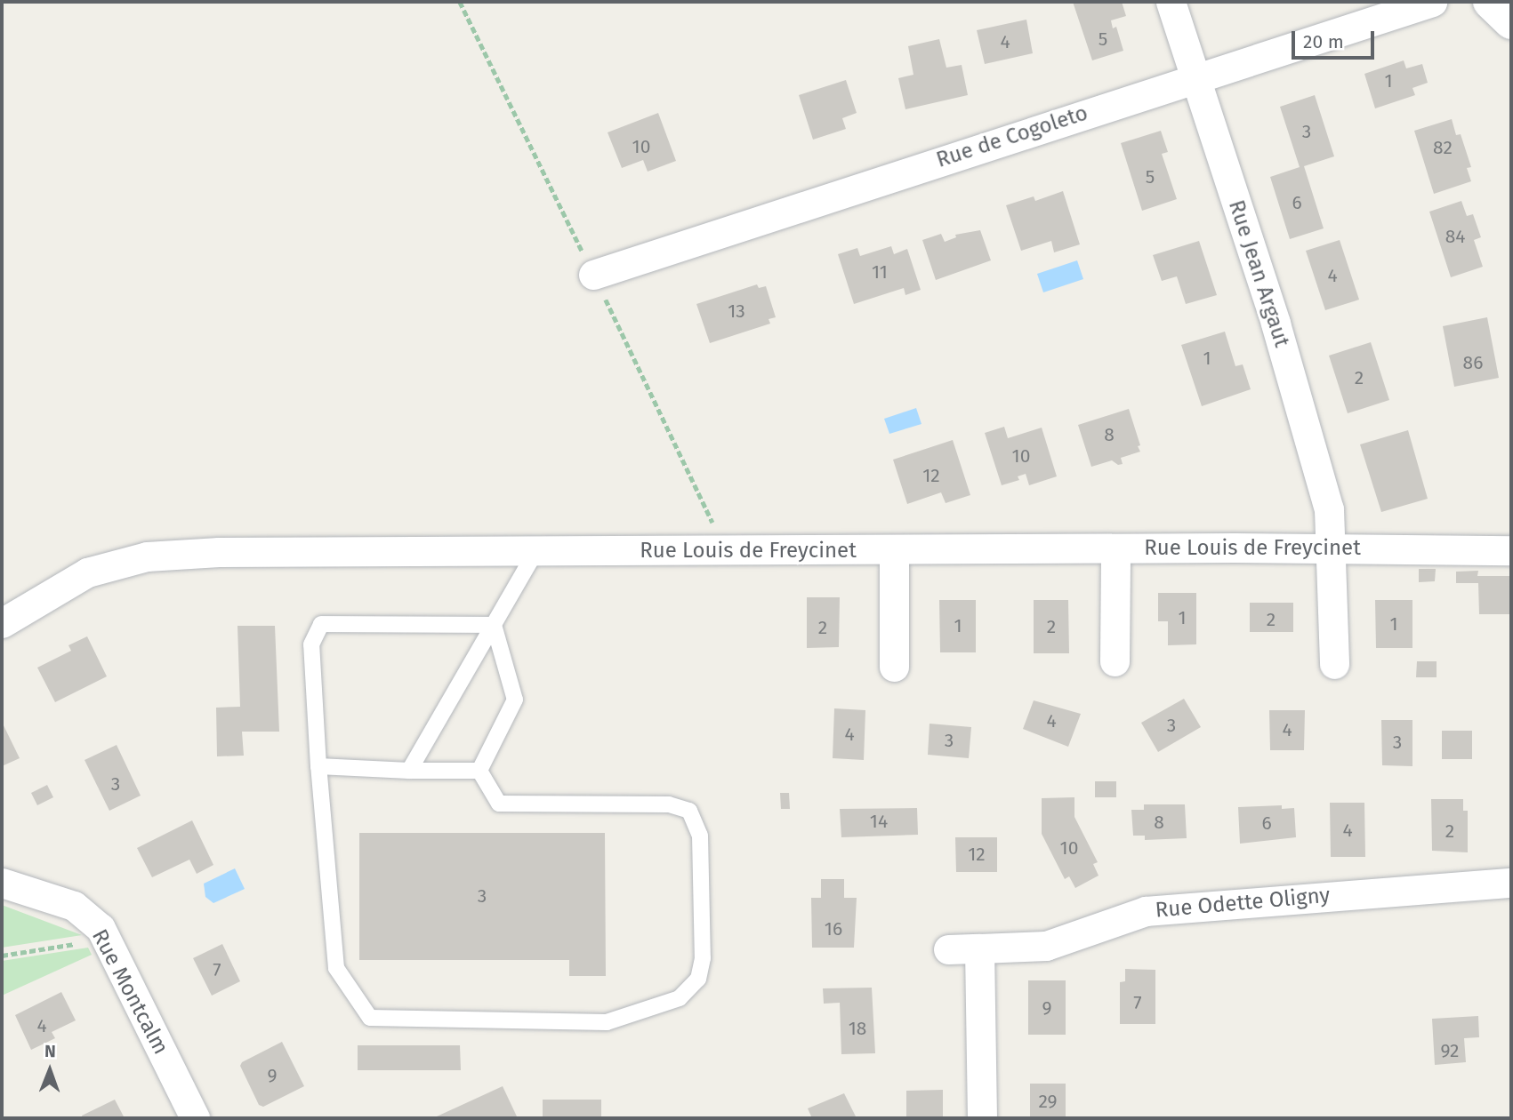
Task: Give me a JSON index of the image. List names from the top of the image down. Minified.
{"streets":{"street":["Rue de Cogoleto","Rue Jean Argaut","Rue Louis de Freycinet","Rue Odette Oligny","Rue Montcalm"]},"crossings":[["Rue de Cogoleto","Rue Jean Argaut"],["Rue Jean Argaut","Rue Louis de Freycinet"]],"house_numbers":["5","4","1","3","10","82","5","6","84","11","4","13","1","86","2","8","10","12","1","2","1","1","2","2","4","3","4","4","3","3","3","14","8","6","4","2","10","12","3","16","7","7","9","4","18","92","9","29"],"scale_bar":"20 m","north":"top"}
